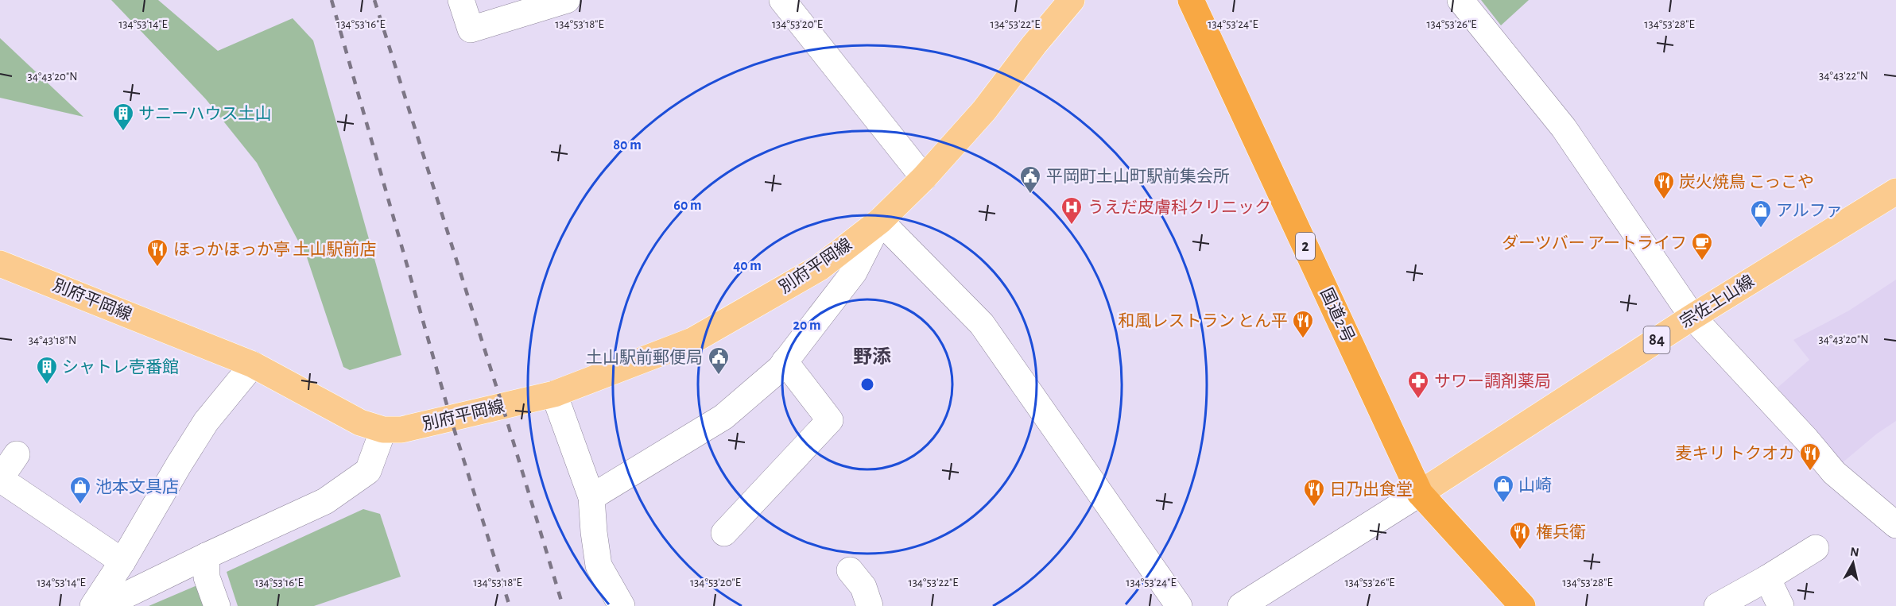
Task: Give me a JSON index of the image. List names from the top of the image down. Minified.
{"streets":{"highway":["2","国道2号"],"main road":["別府平岡線","宗佐土山線","84"]},"crossings":[["宗佐土山線","国道2号"]],"districts":["野添"],"places":{"building":["サニーハウス土山","シャトレ壱番館"],"public building":["平岡町土山町駅前集会所","土山駅前郵便局"],"restaurant":["炭火焼鳥 こっこや","ほっかほっか亭 土山駅前店","和風レストラン とん平","麦キリ トクオカ","日乃出食堂","権兵衛"],"hospital":["うえだ皮膚科クリニック"],"shop":["アルファ","山崎","池本文具店"],"cafe":["ダーツバー アートライフ"],"pharmacy":["サワー調剤薬局"]},"north":"top","coordinates":["134°53'14\"E","134°53'16\"E","134°53'18\"E","134°53'20\"E","134°53'22\"E","134°53'24\"E","134°53'26\"E","134°53'28\"E","34°43'22\"N","34°43'20\"N","34°43'18\"N"],"rings":["80 m","60 m","40 m","20 m"]}
